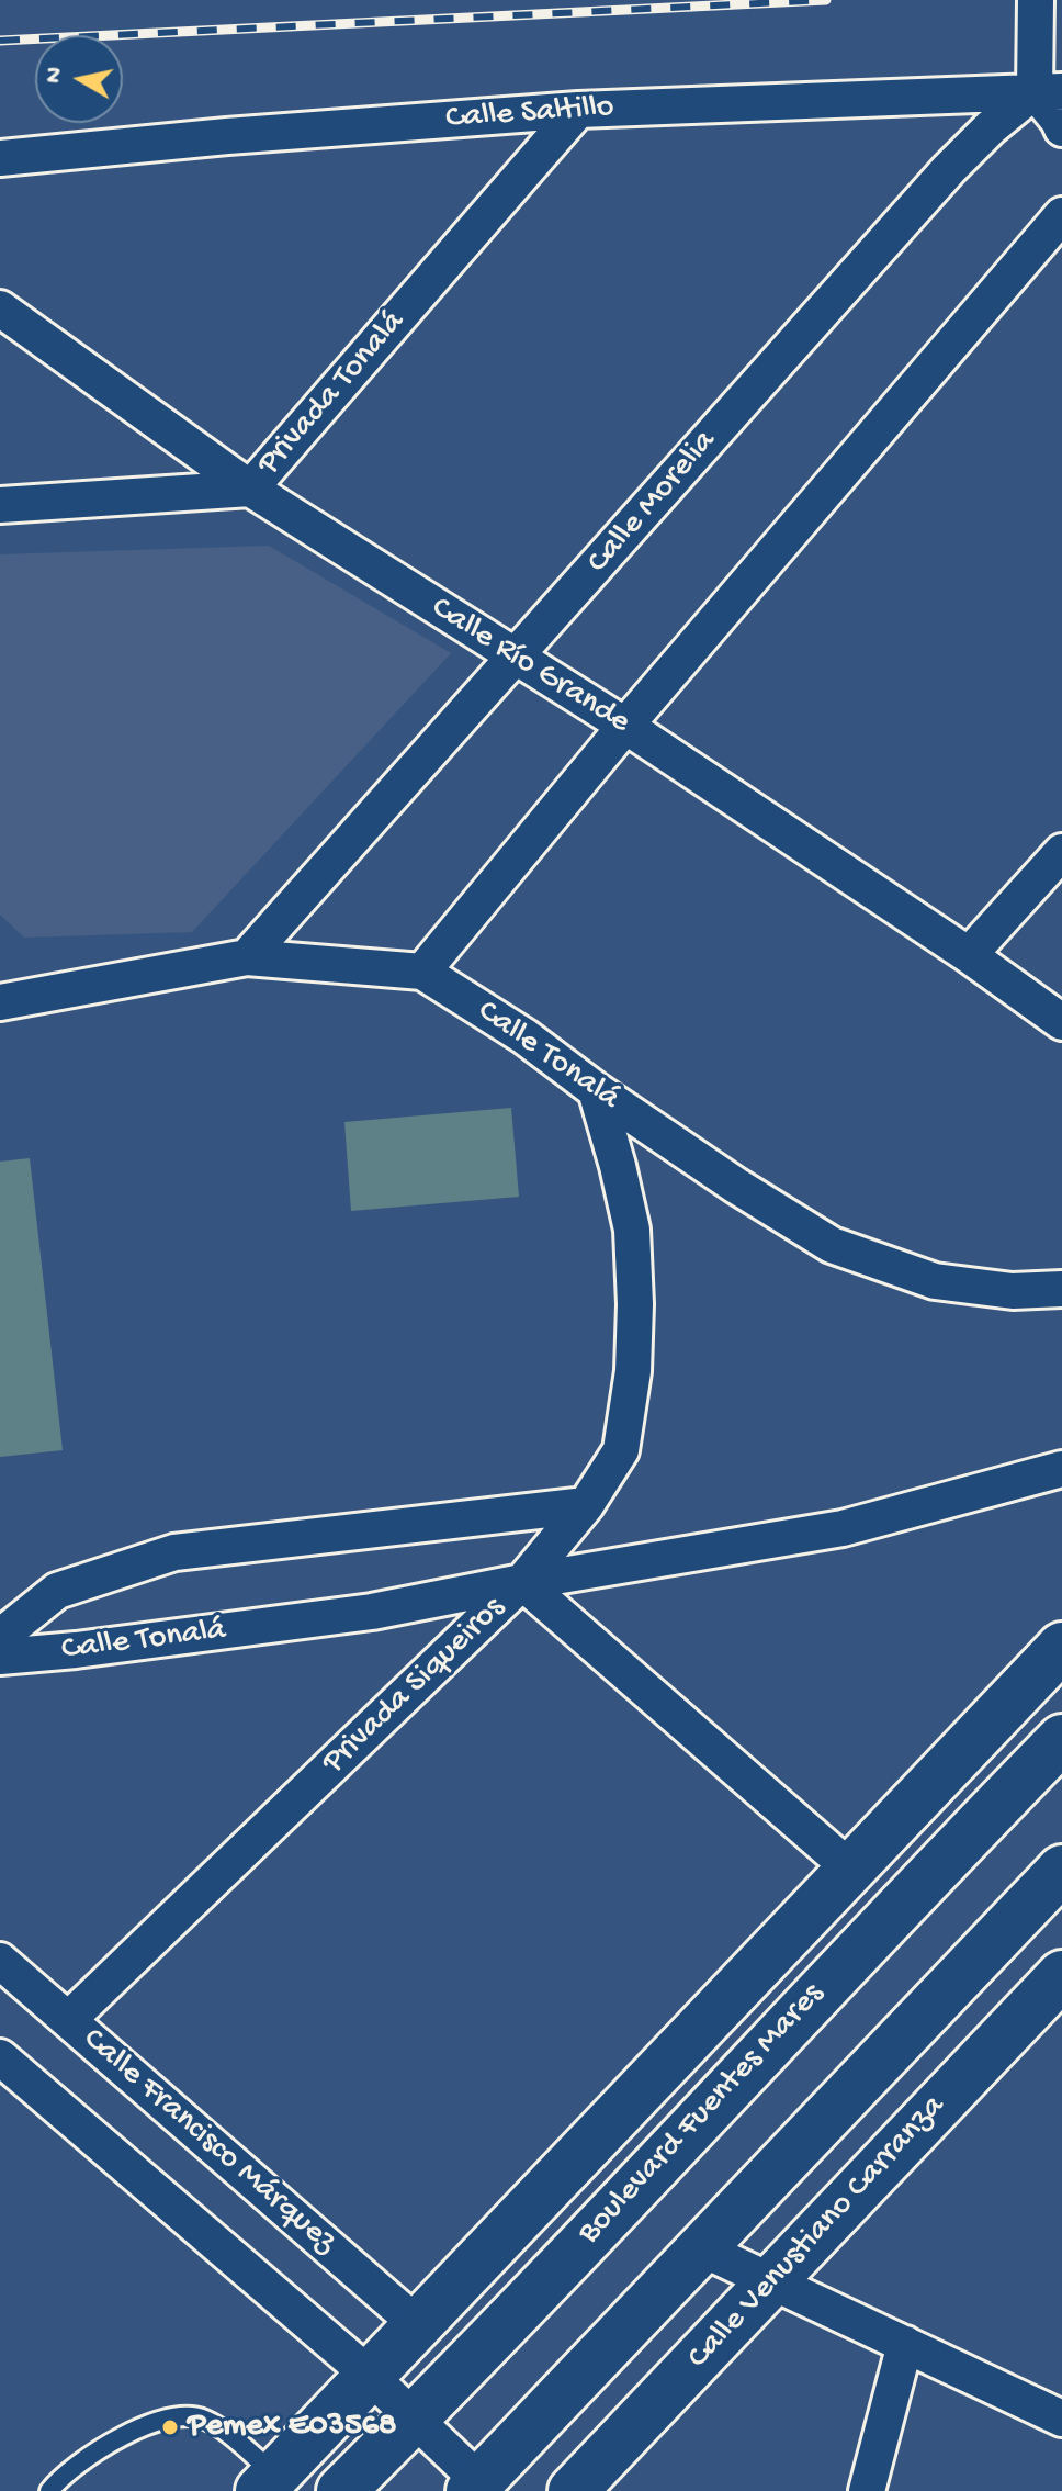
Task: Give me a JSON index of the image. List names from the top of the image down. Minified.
{"streets":{"main road":["Boulevard Fuentes Mares","Calle Venustiano Carranza"],"street":["Calle Saltillo","Privada Tonalá","Calle Morelia","Calle Río Grande","Calle Tonalá","Privada Siqueiros","Calle Francisco Márquez"]},"crossings":[["Calle Saltillo","Privada Tonalá"],["Calle Saltillo","Calle Morelia"],["Privada Tonalá","Calle Río Grande"],["Calle Morelia","Calle Río Grande"],["Calle Morelia","Calle Tonalá"],["Calle Tonalá","Privada Siqueiros"],["Privada Siqueiros","Calle Francisco Márquez"]],"places":["Pemex E03568"],"north":"left"}
